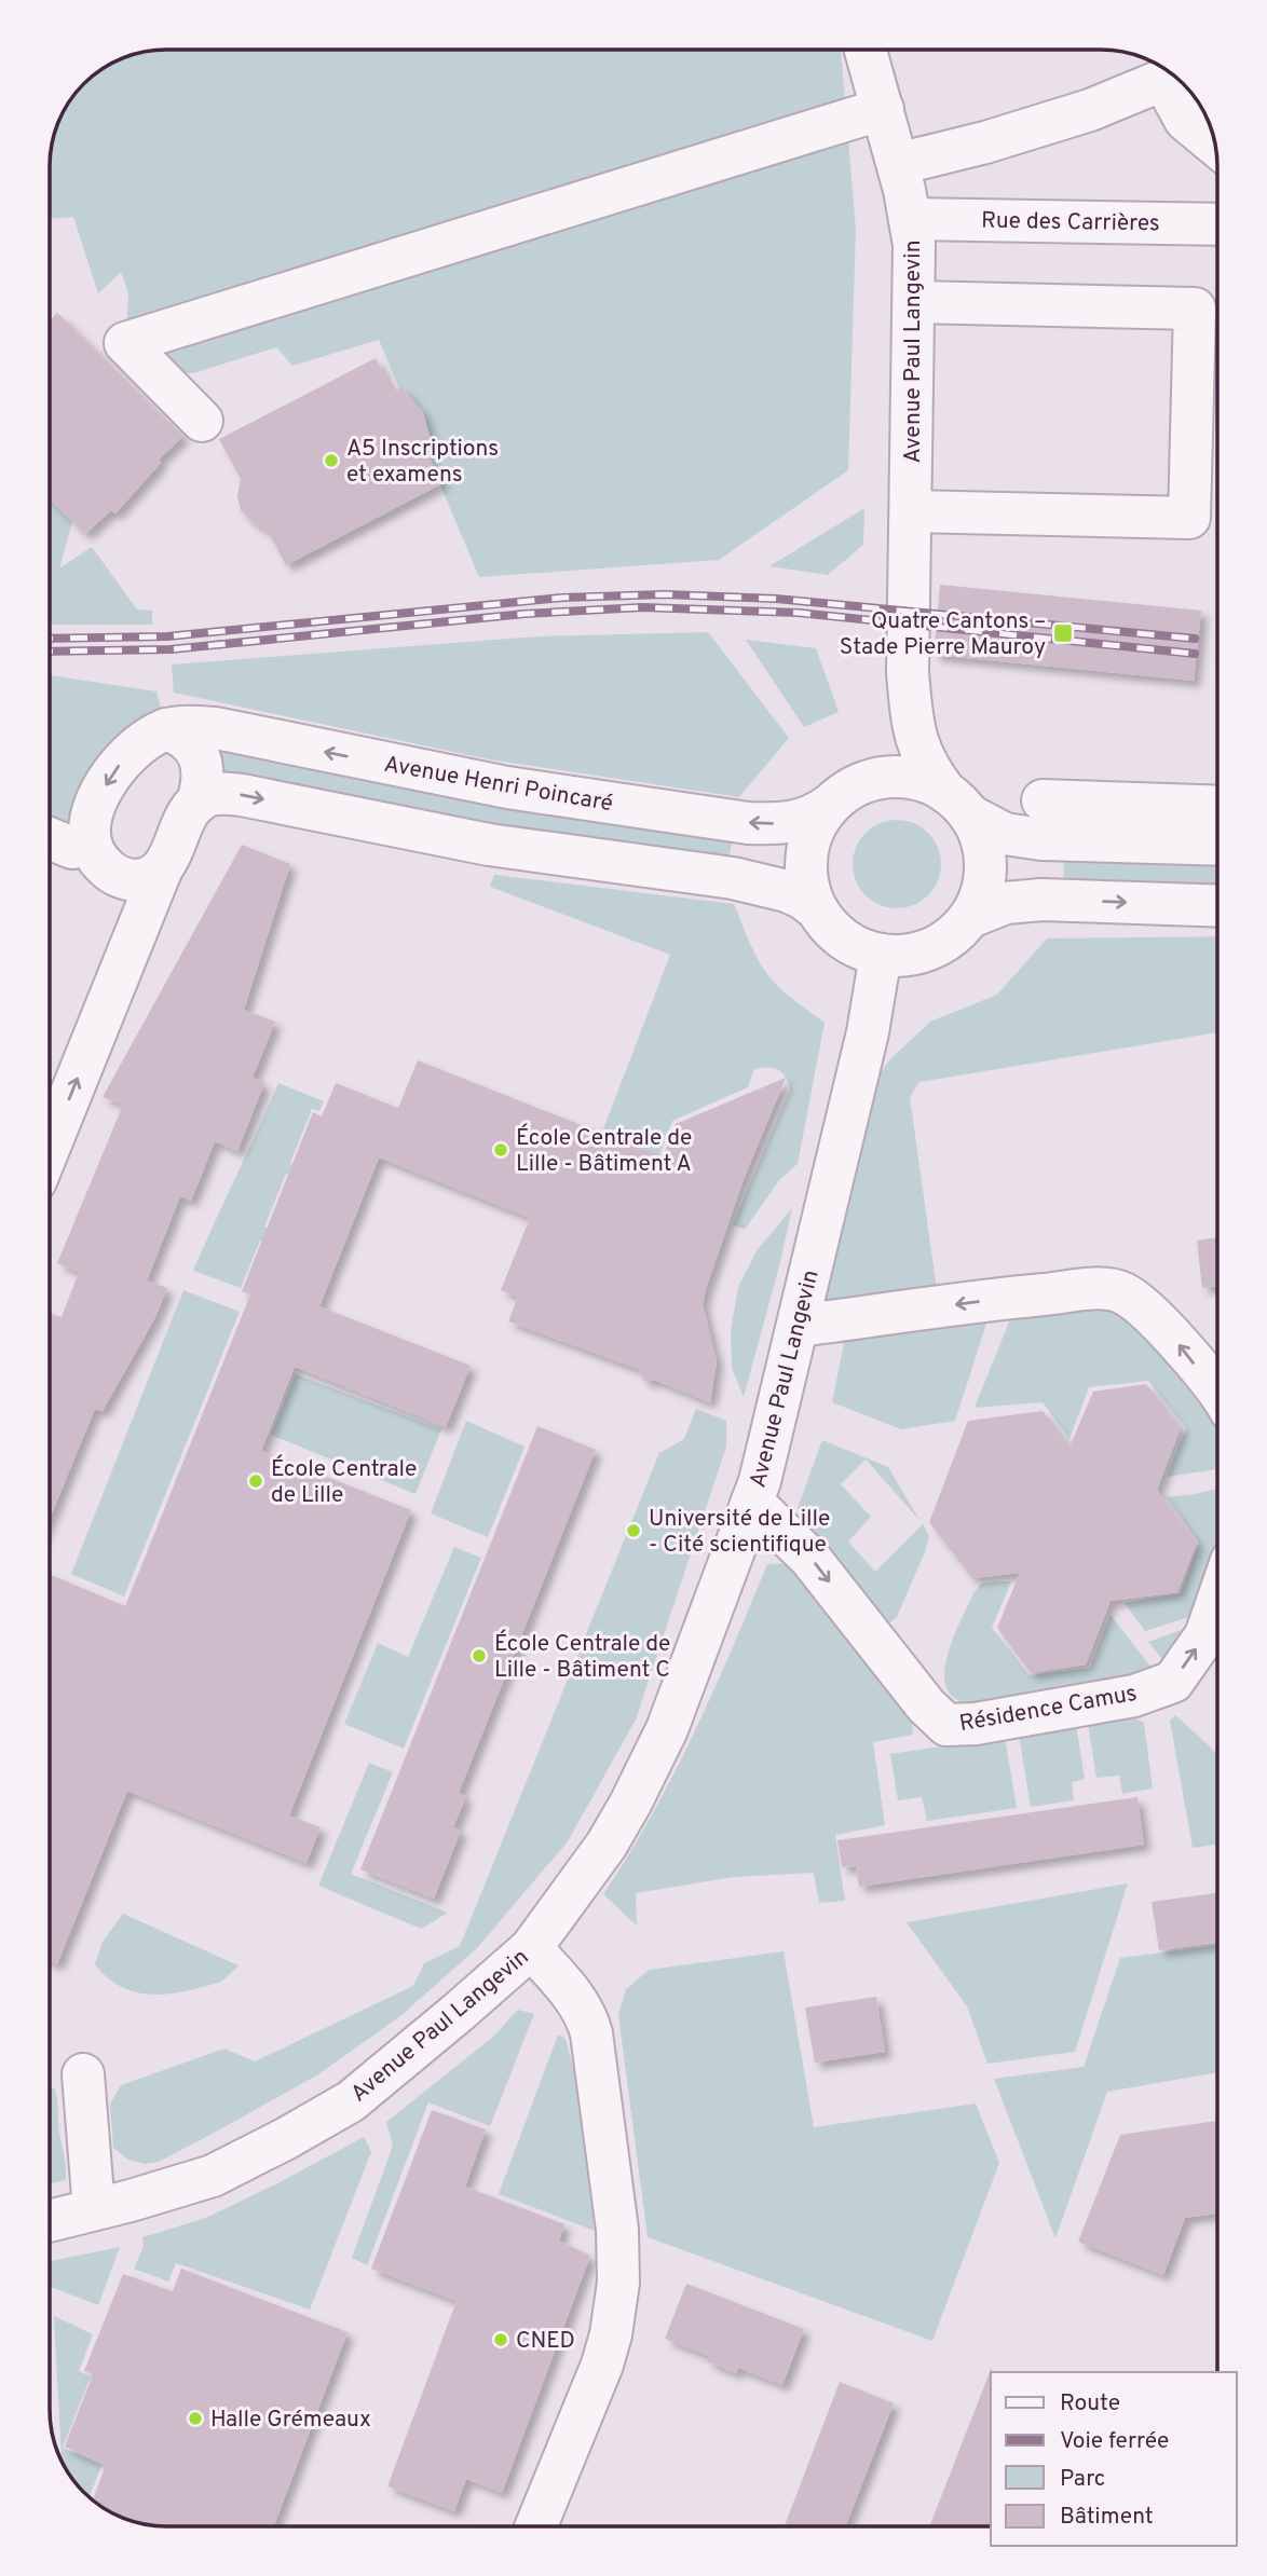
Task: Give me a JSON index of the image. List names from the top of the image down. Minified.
{"streets":{"street":["Rue des Carrières","Avenue Paul Langevin","Avenue Henri Poincaré","Résidence Camus"]},"crossings":[["Rue des Carrières","Avenue Paul Langevin"],["Avenue Paul Langevin","Avenue Henri Poincaré"],["Avenue Paul Langevin","Résidence Camus"]],"places":{"other":["A5 Inscriptions et examens","École Centrale de Lille - Bâtiment A","École Centrale de Lille","Université de Lille ‐ Cité scientifique","École Centrale de Lille - Bâtiment C","CNED","Halle Grémeaux"],"transit":["Quatre Cantons – Stade Pierre Mauroy"]},"legend":["Route","Voie ferrée","Parc","Bâtiment"]}
